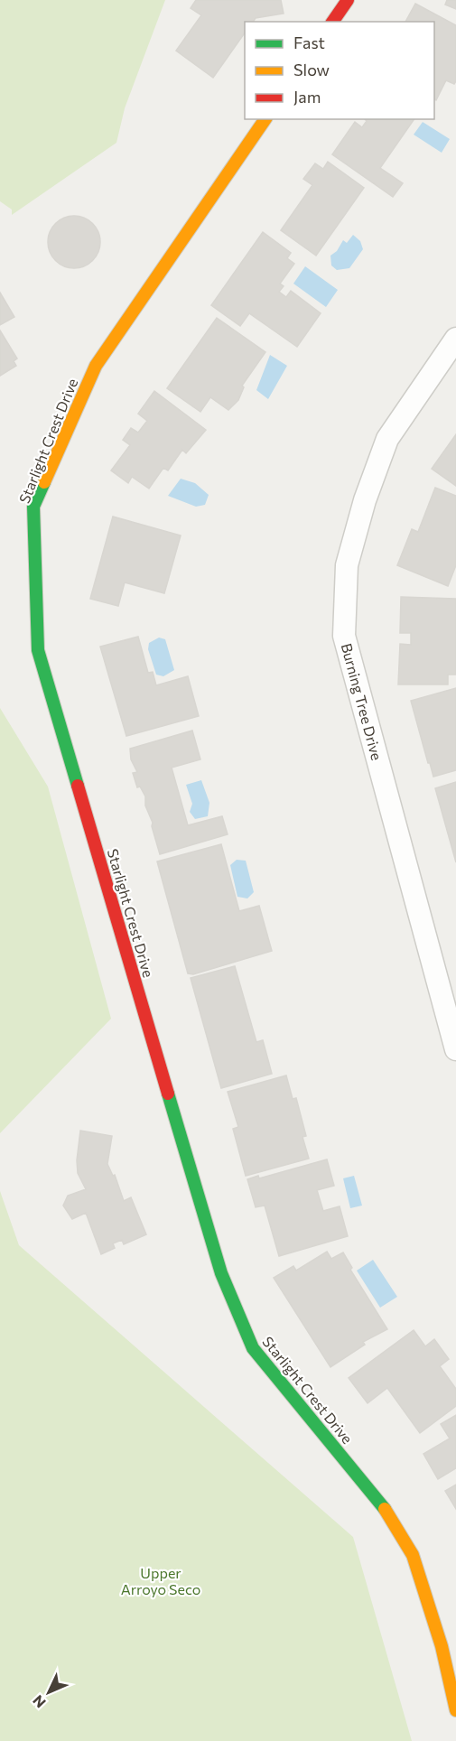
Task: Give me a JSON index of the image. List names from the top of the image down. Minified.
{"streets":{"street":["Starlight Crest Drive","Burning Tree Drive"]},"parks":["Upper Arroyo Seco"],"legend":["Fast","Slow","Jam"],"north":"bottom left"}
